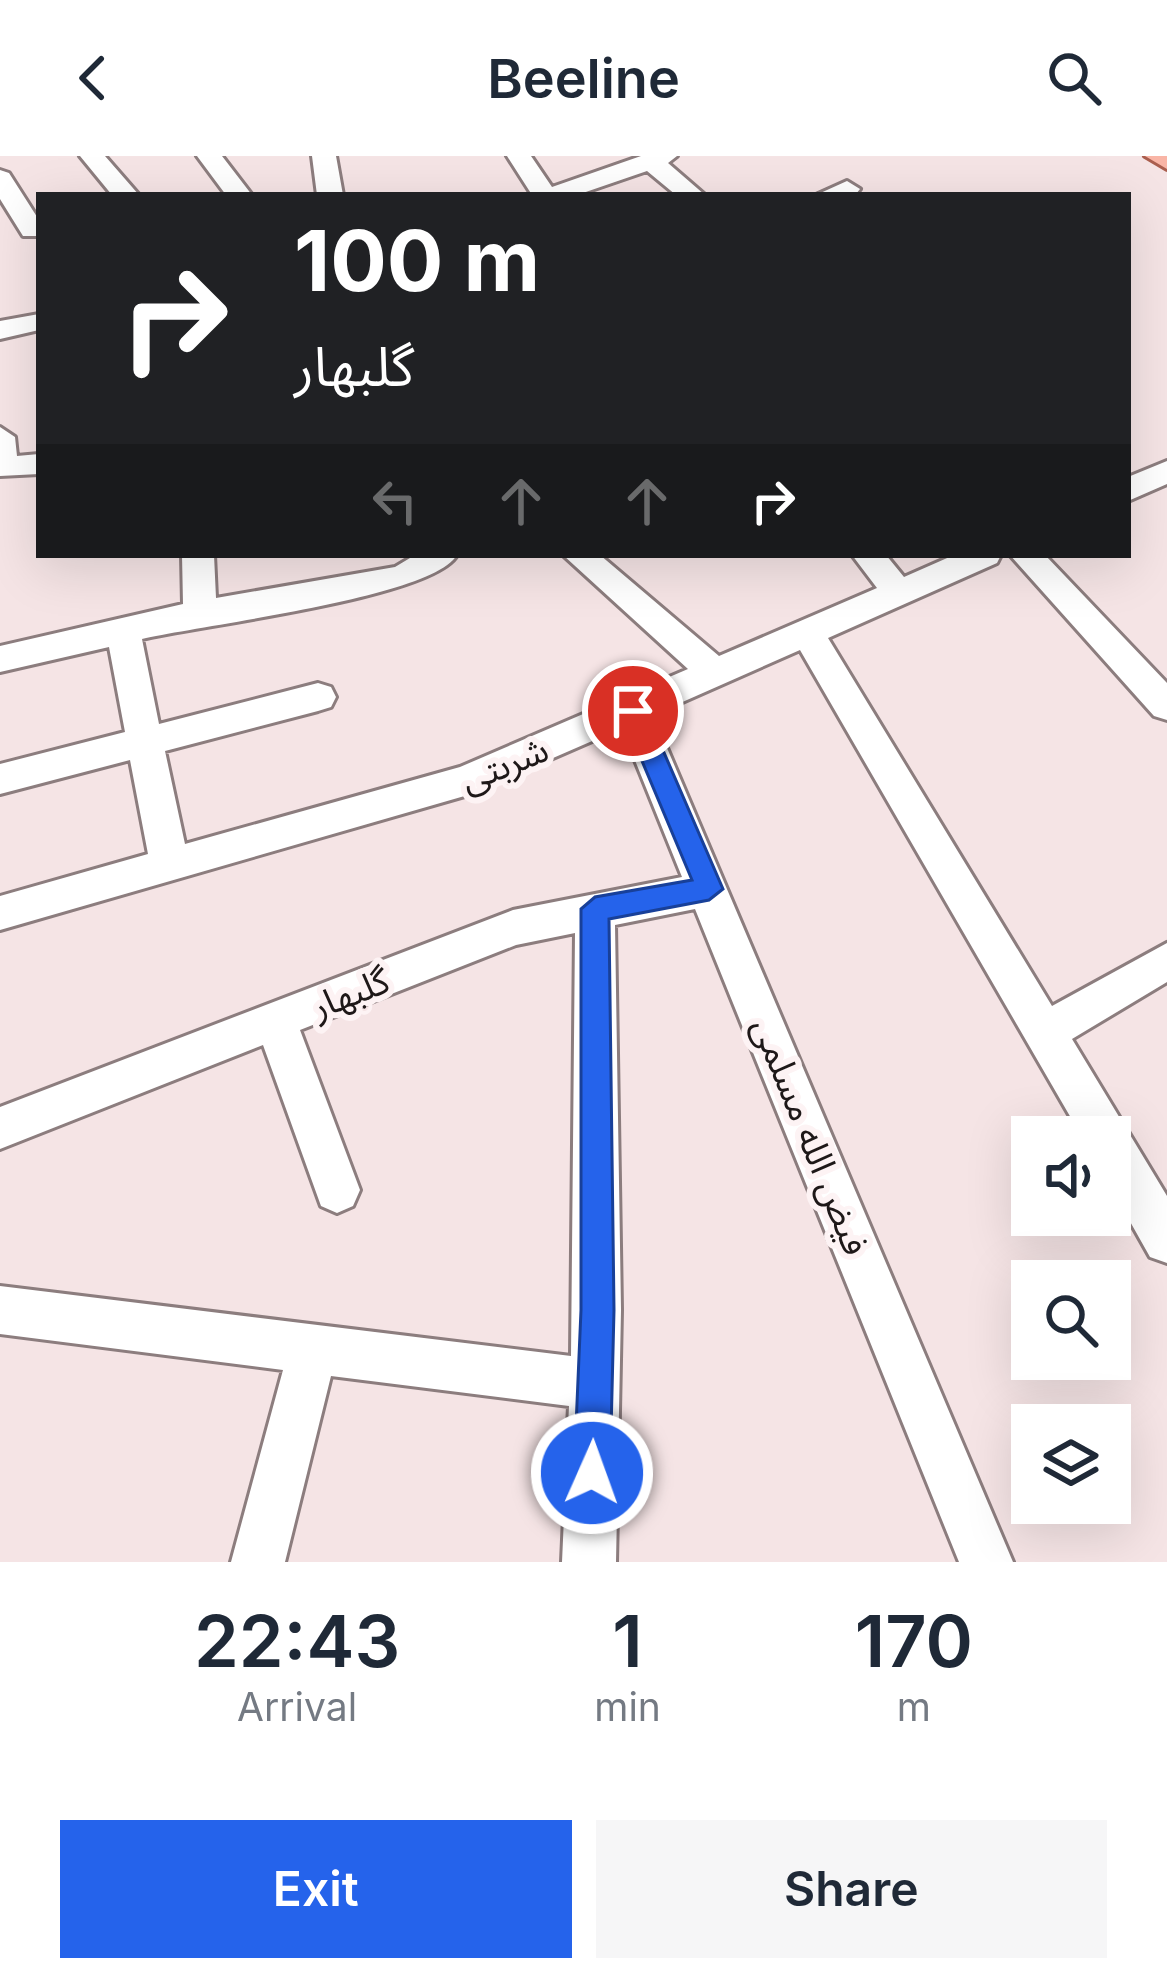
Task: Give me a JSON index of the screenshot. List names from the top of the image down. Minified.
{"streets":{"street":["شربتی","گلبهار","فیض الله مسلمی"]},"crossings":[["شربتی","فیض الله مسلمی"],["گلبهار","فیض الله مسلمی"]],"page":{"header":"Beeline","turn":["100 m","گلبهار"],"eta":["22:43","Arrival","1","min","170","m"],"buttons":["Exit","Share"]}}
